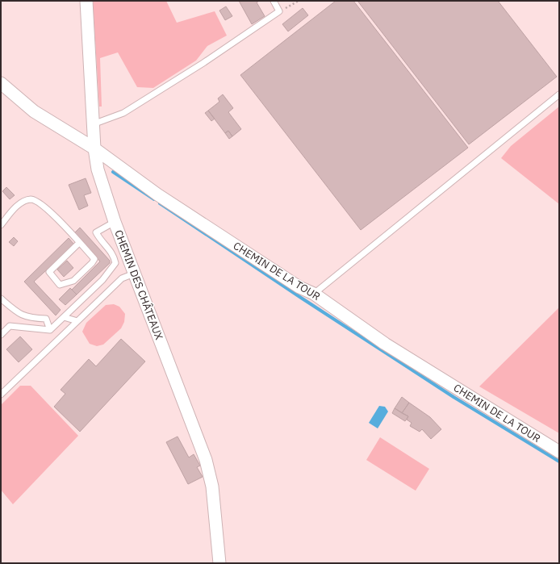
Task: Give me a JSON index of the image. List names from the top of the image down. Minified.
{"streets":{"street":["CHEMIN DE LA TOUR","CHEMIN DES CHÂTEAUX"]},"crossings":[["CHEMIN DE LA TOUR","CHEMIN DES CHÂTEAUX"]]}
